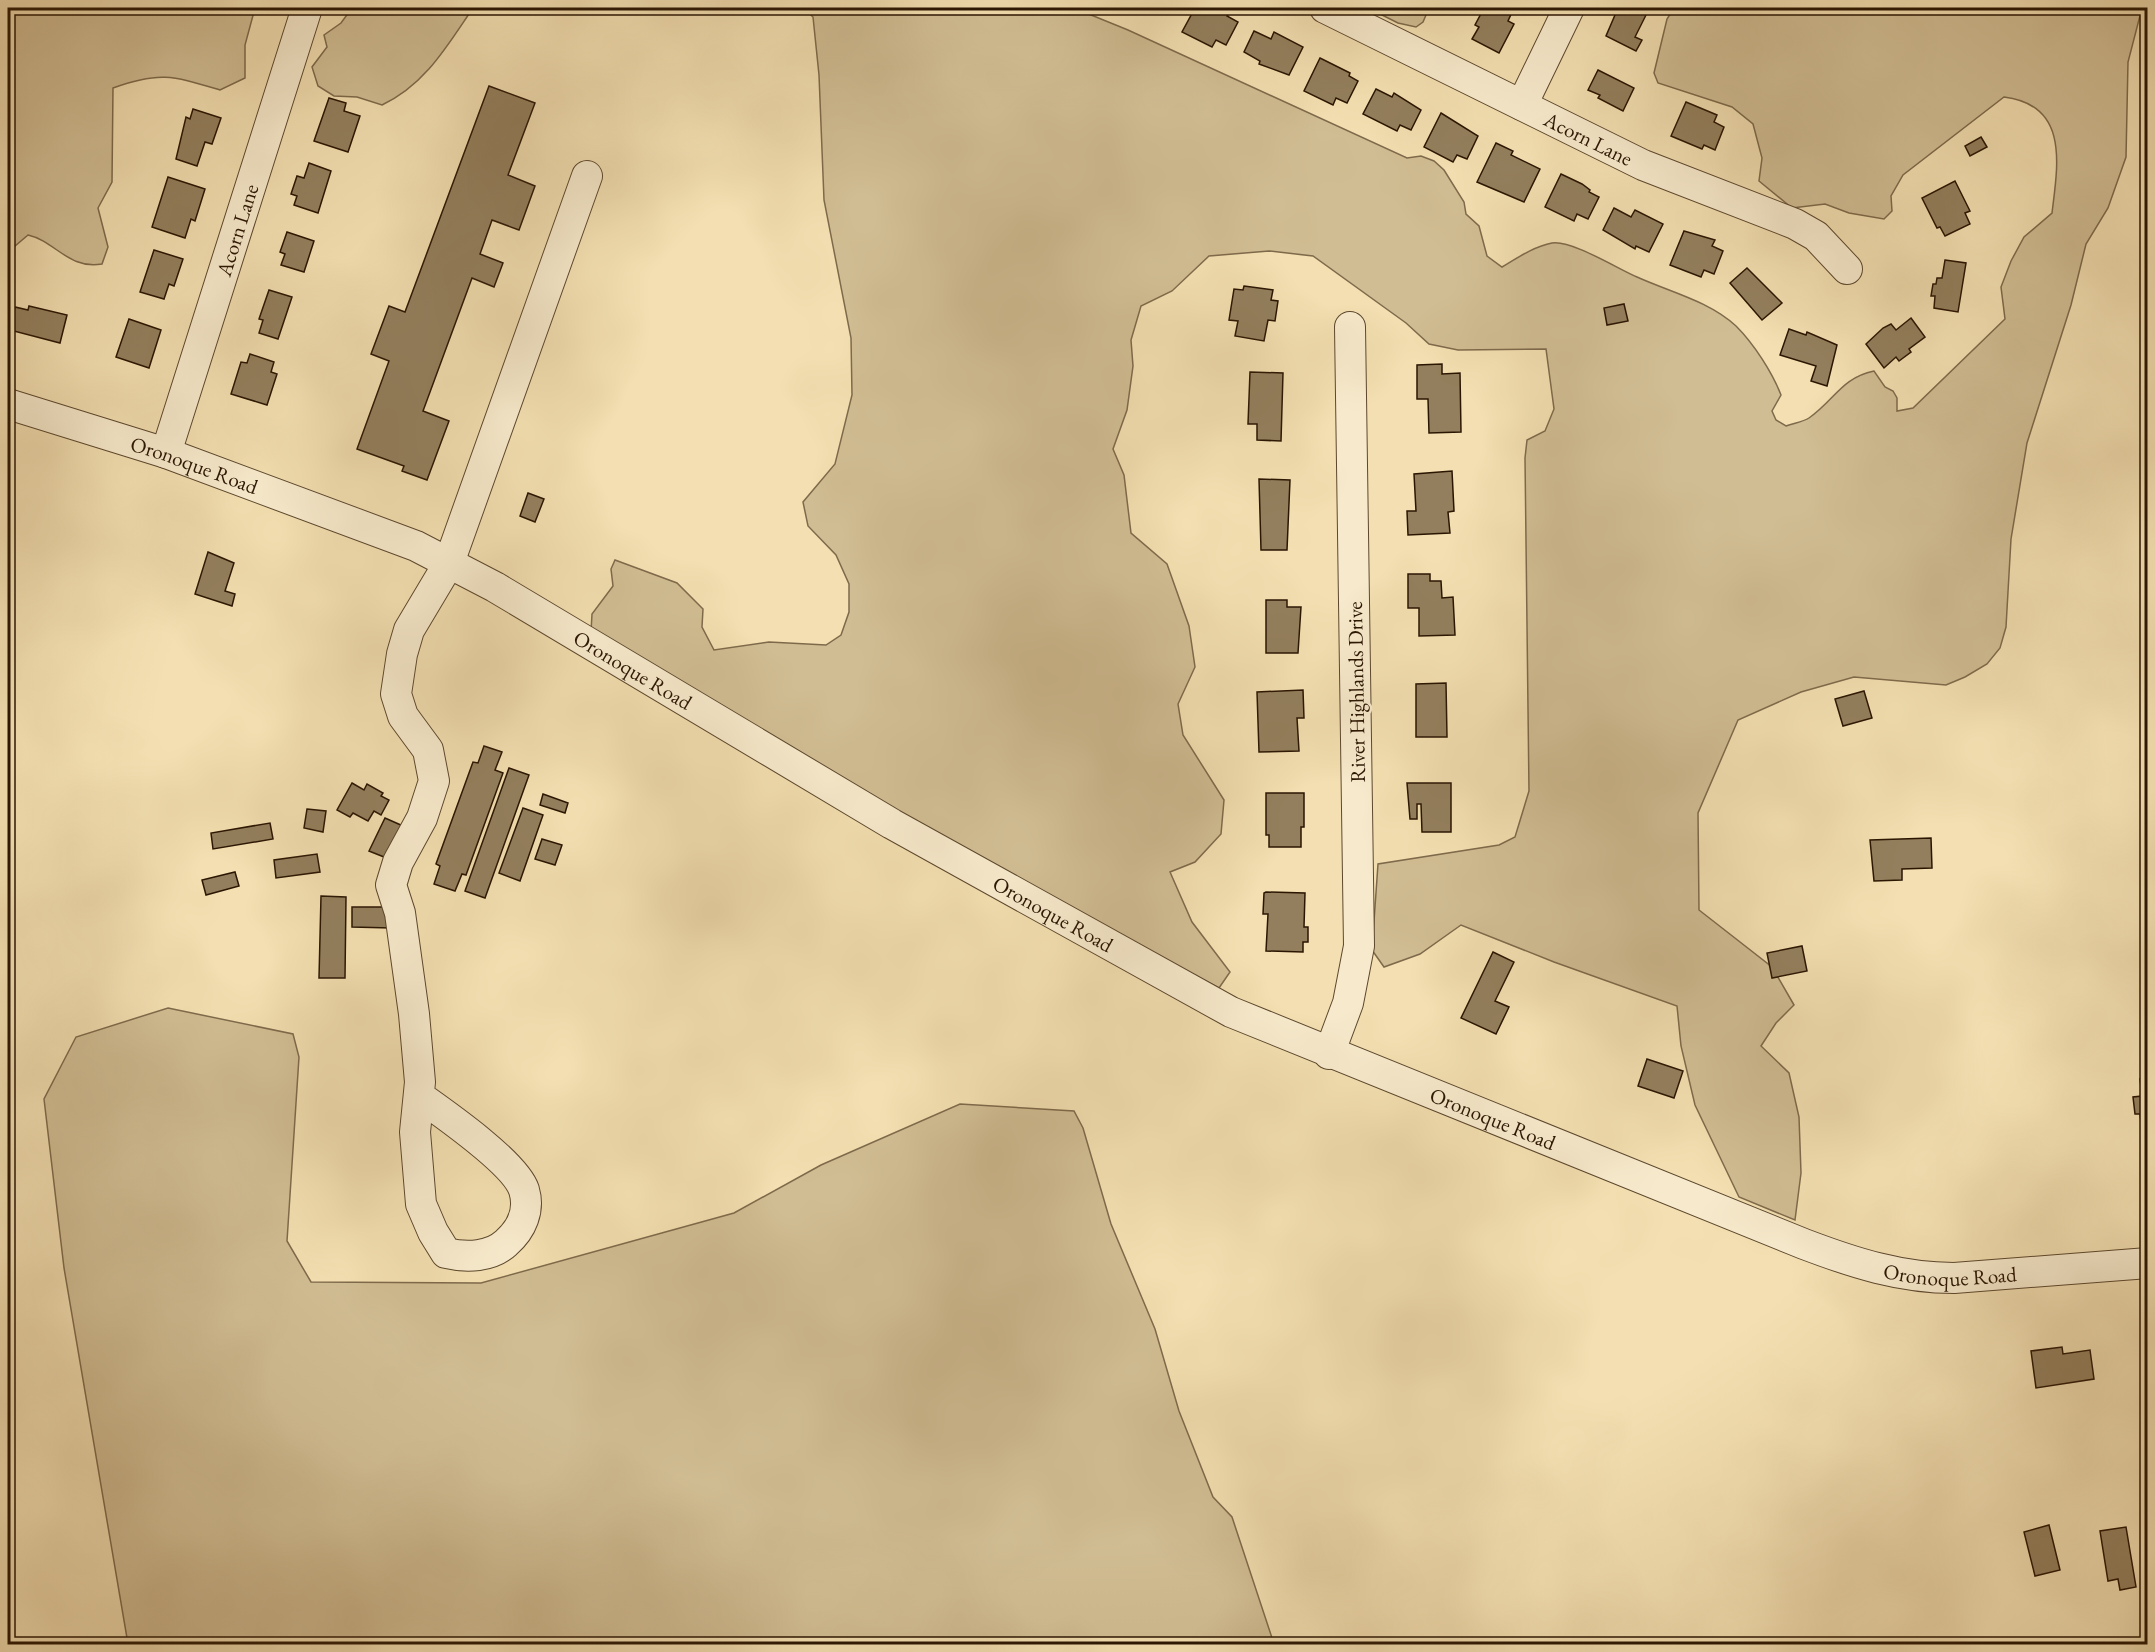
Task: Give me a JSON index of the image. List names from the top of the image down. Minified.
{"streets":{"street":["Acorn Lane","Oronoque Road","River Highlands Drive"]},"crossings":[["Acorn Lane","Oronoque Road"],["Oronoque Road","River Highlands Drive"]]}
